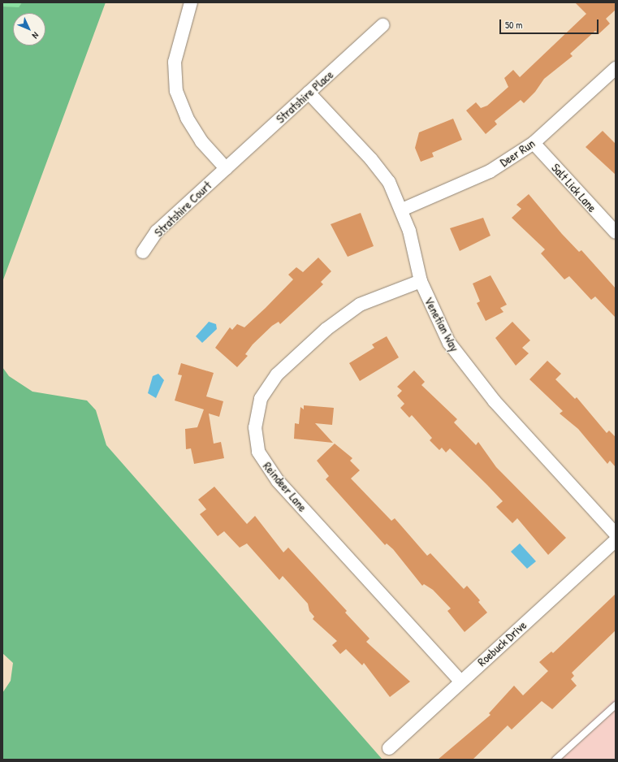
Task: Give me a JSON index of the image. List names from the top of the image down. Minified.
{"streets":{"street":["Stratshire Place","Deer Run","Salt Lick Lane","Stratshire Court","Venetian Way","Reindeer Lane","Roebuck Drive"]},"crossings":[["Stratshire Place","Stratshire Court"],["Stratshire Place","Venetian Way"],["Deer Run","Salt Lick Lane"],["Deer Run","Venetian Way"],["Venetian Way","Reindeer Lane"],["Reindeer Lane","Roebuck Drive"]],"scale_bar":"50 m","north":"bottom right"}
